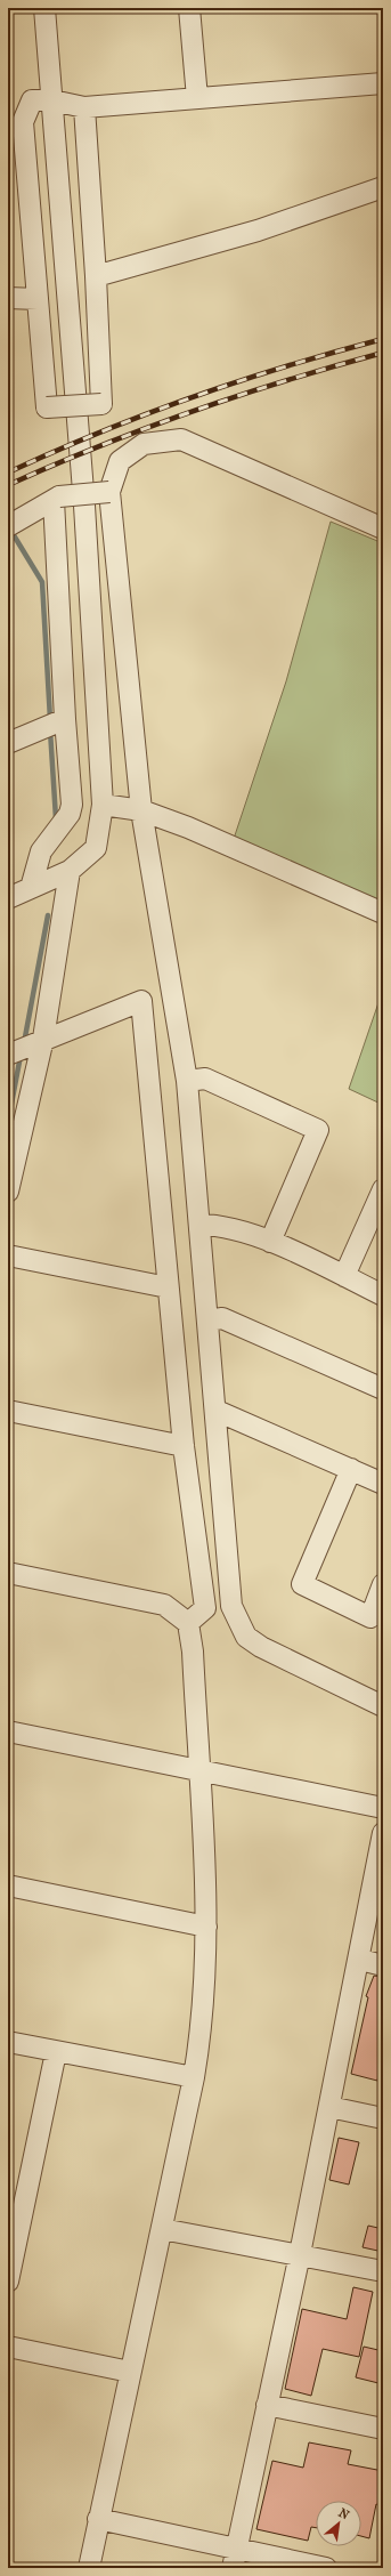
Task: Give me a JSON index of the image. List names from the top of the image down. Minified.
{"north":"top right"}
